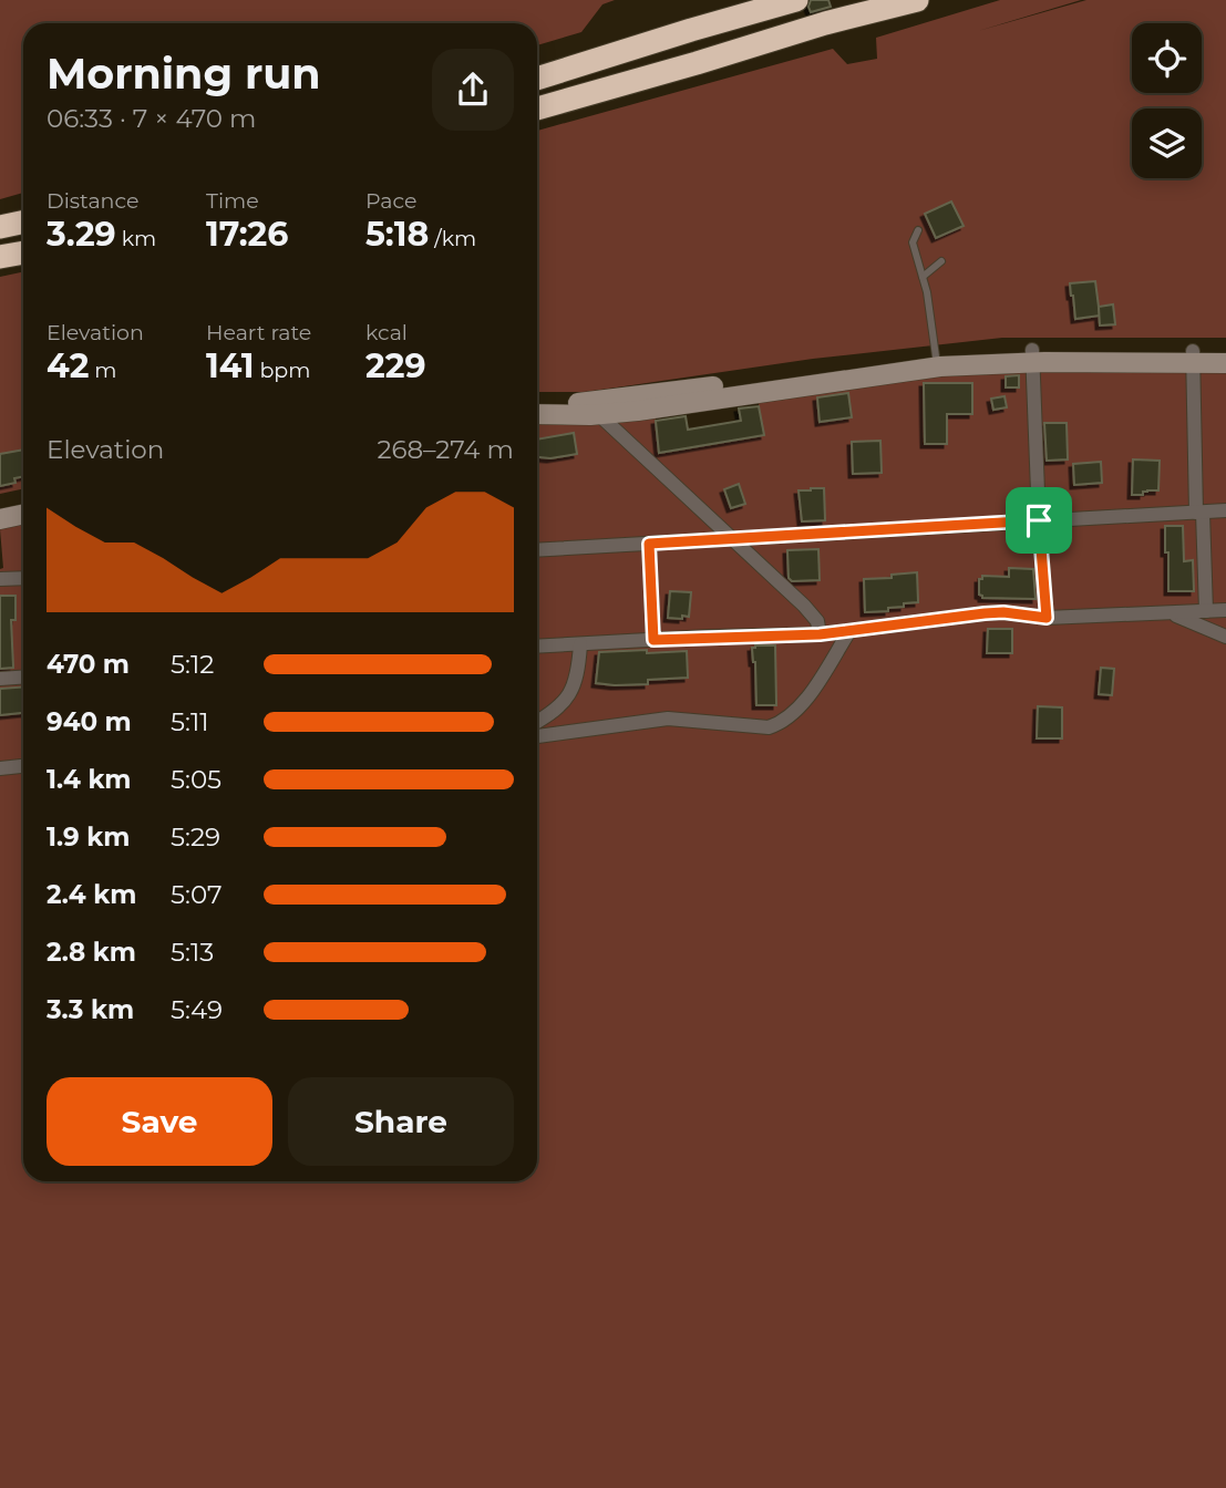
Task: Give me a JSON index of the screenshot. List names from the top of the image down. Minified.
{"page":{"heading":["Morning run","06:33 · 7 × 470 m"],"stats":[["Distance","3.29 km"],["Time","17:26"],["Pace","5:18 /km"],["Elevation","42 m"],["Heart rate","141 bpm"],["kcal","229"]],"chart":["Elevation","268–274 m"],"list":[{"name":"470 m","note":"5:12"},{"name":"940 m","note":"5:11"},{"name":"1.4 km","note":"5:05"},{"name":"1.9 km","note":"5:29"},{"name":"2.4 km","note":"5:07"},{"name":"2.8 km","note":"5:13"},{"name":"3.3 km","note":"5:49"}],"buttons":["Save","Share"]}}
